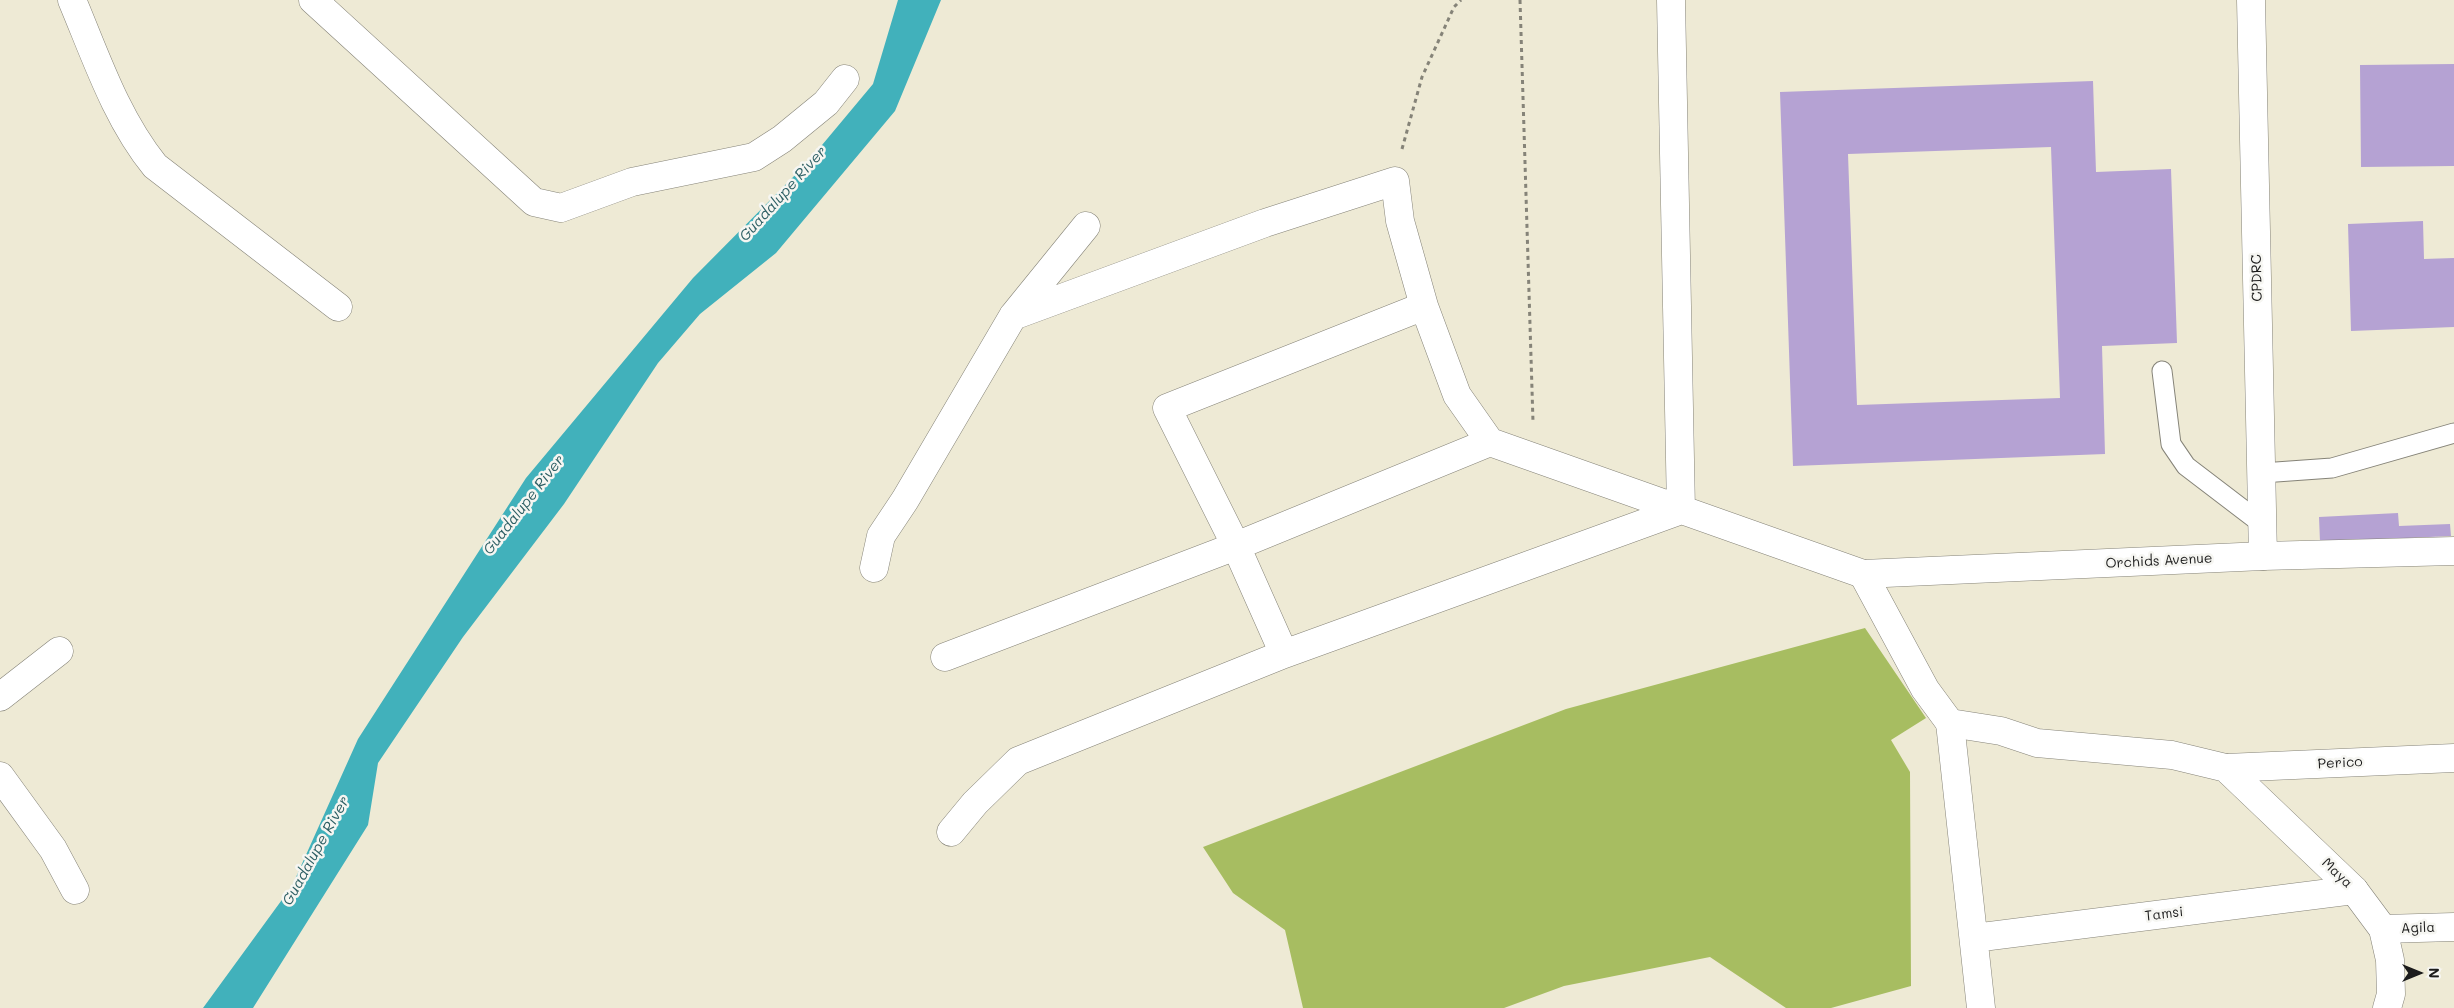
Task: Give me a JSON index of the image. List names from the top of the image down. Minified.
{"streets":{"street":["CPDRC","Orchids Avenue","Perico","Maya","Tamsi","Agila"]},"crossings":[["CPDRC","Orchids Avenue"],["Perico","Maya"],["Maya","Tamsi"],["Maya","Agila"]],"water":["Guadalupe River"],"north":"right"}
